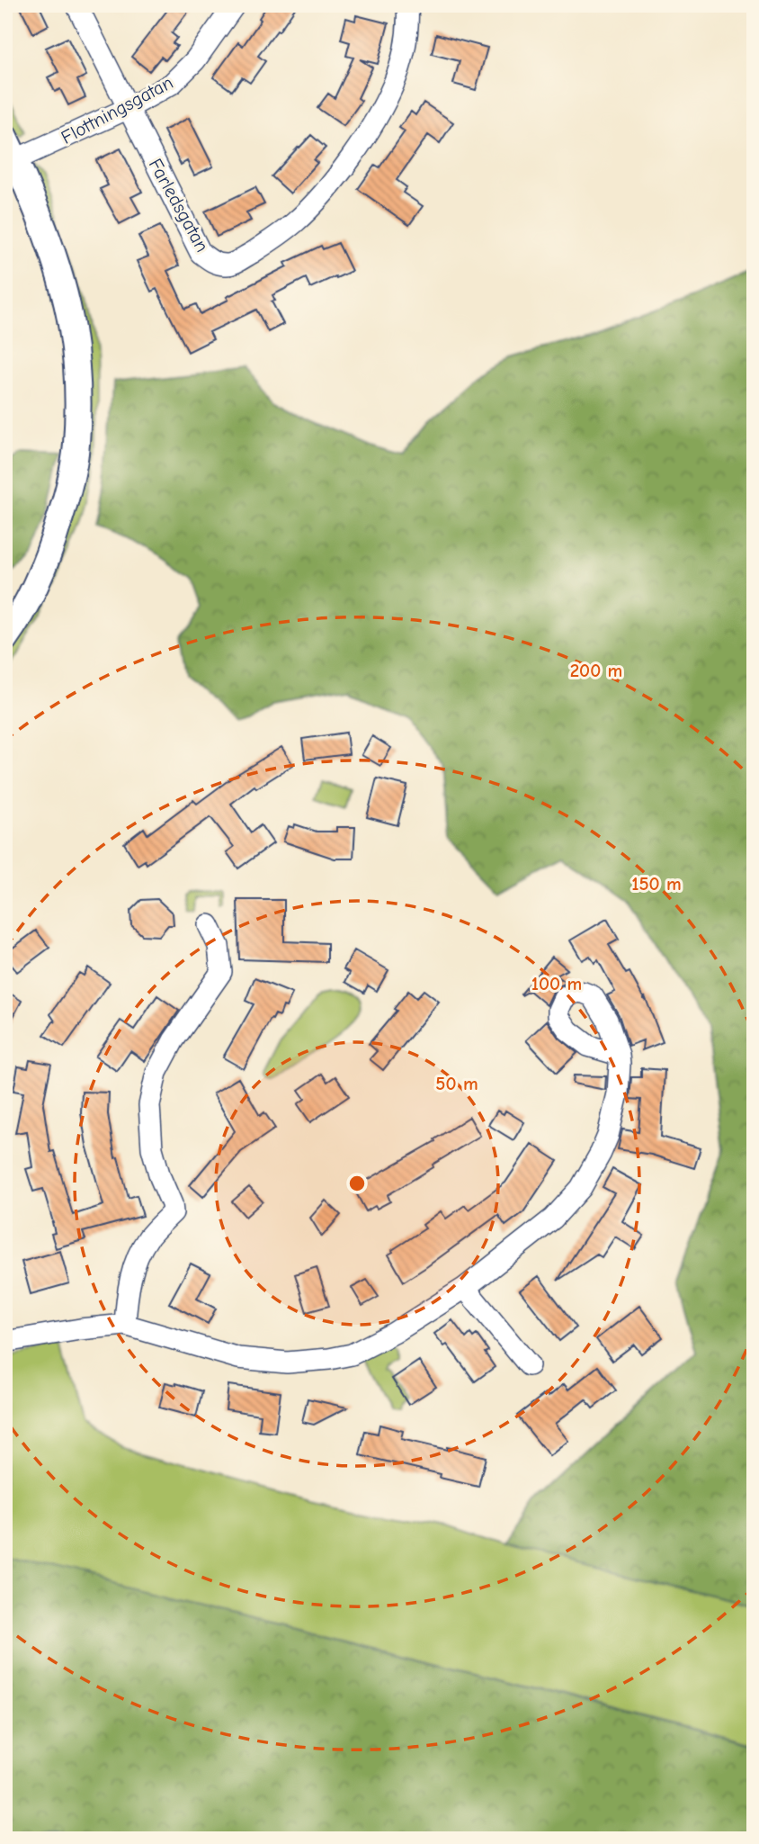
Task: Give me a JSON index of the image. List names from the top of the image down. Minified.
{"streets":{"street":["Flottningsgatan","Farledsgatan"]},"crossings":[["Flottningsgatan","Farledsgatan"]],"rings":["200 m","150 m","100 m","50 m"]}
